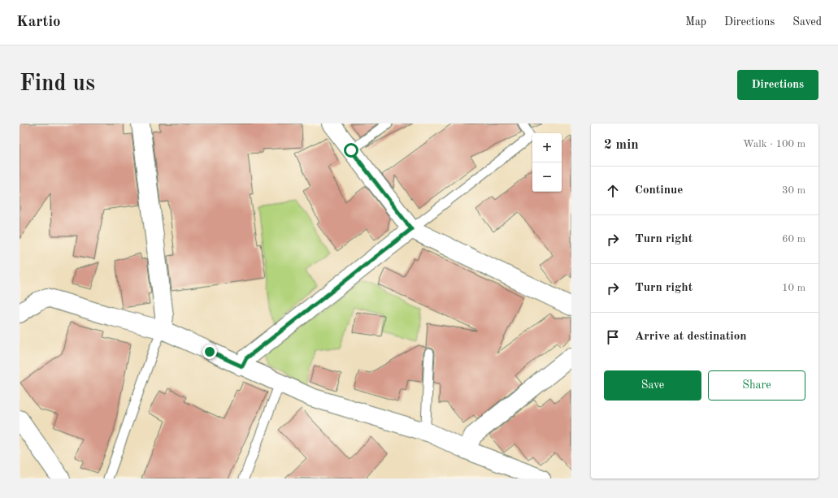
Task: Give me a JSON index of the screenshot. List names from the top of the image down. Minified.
{"page":{"header":"Kartio","nav":["Map","Directions","Saved"],"buttons":["Directions",["Save","Share"]],"title":"Find us","heading":["2 min","Walk · 100 m"],"map_buttons":["+","−"],"list":[["Continue","30 m"],["Turn right","60 m"],["Turn right","10 m"],"Arrive at destination"]}}
